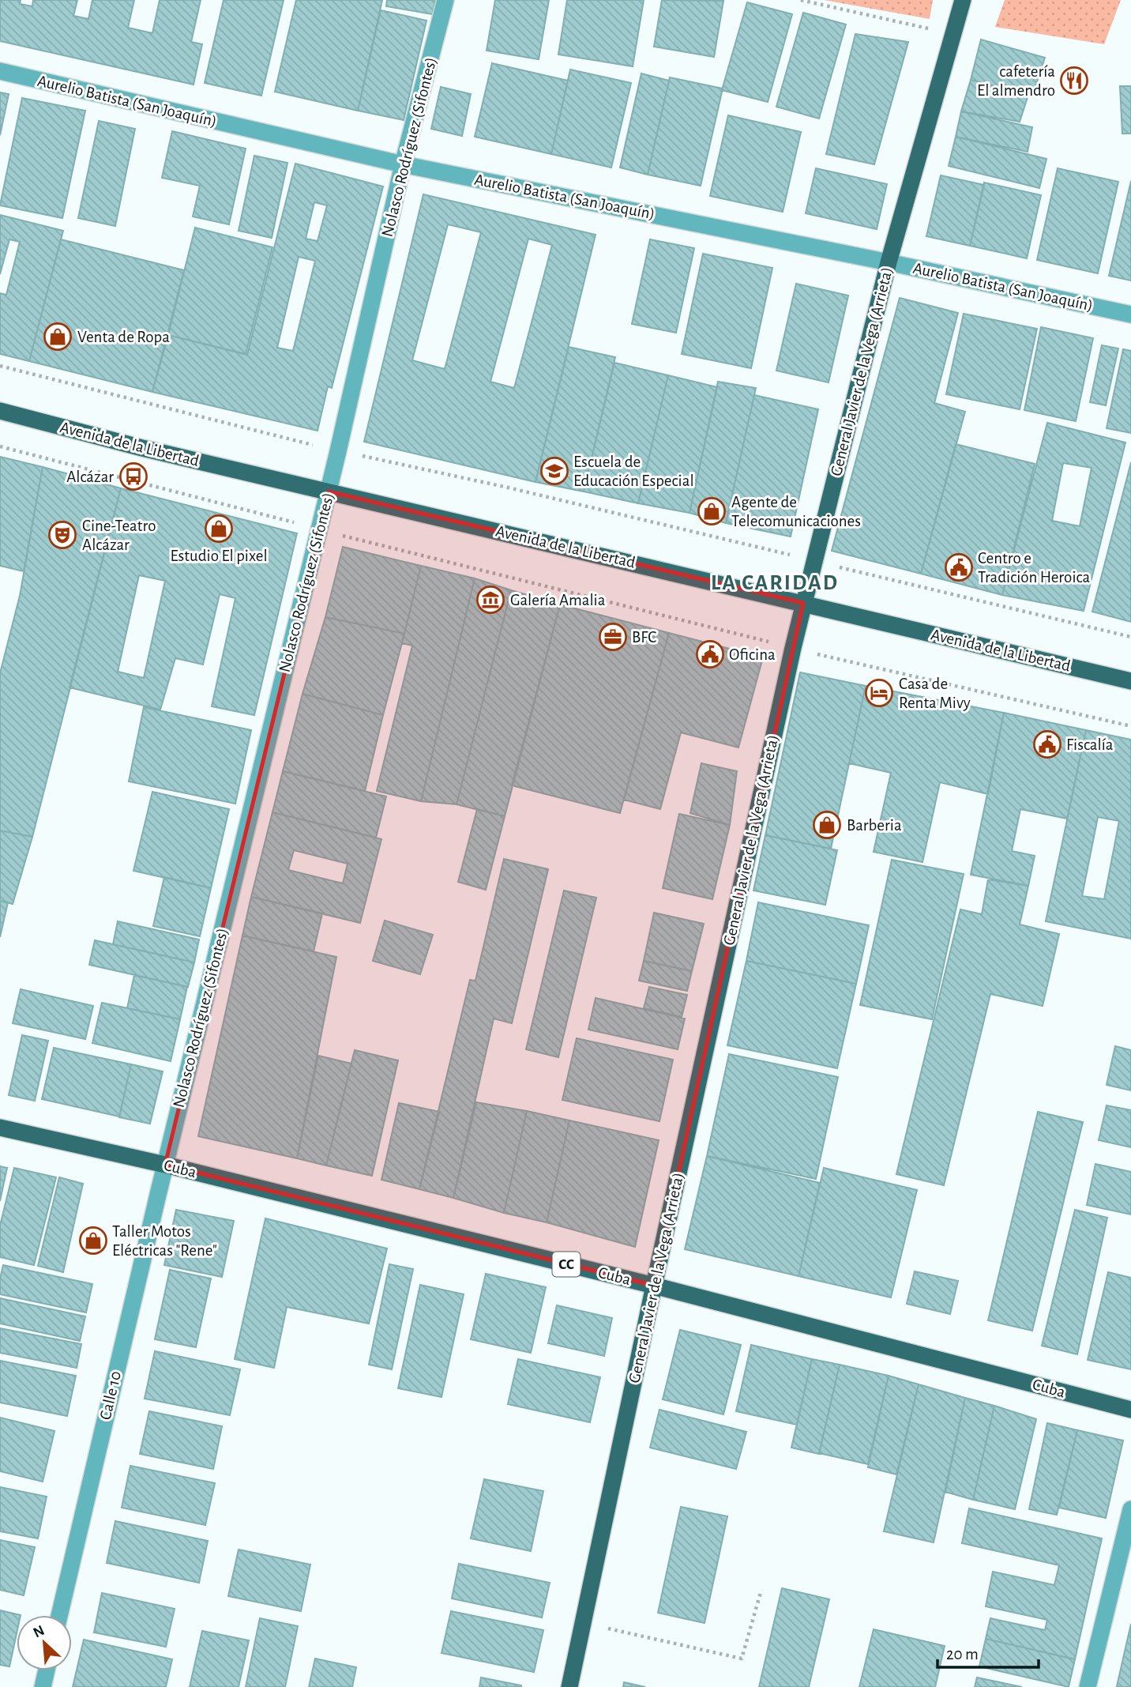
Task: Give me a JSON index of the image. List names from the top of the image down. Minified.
{"streets":{"main road":["General Javier de la Vega (Arrieta)","Avenida de la Libertad","Cuba","CC"],"street":["Aurelio Batista (San Joaquín)","Nolasco Rodríguez (Sifontes)","Calle 10"]},"crossings":[["Aurelio Batista (San Joaquín)","Nolasco Rodríguez (Sifontes)"],["Aurelio Batista (San Joaquín)","General Javier de la Vega (Arrieta)"],["Nolasco Rodríguez (Sifontes)","Avenida de la Libertad"],["Nolasco Rodríguez (Sifontes)","Cuba"],["Nolasco Rodríguez (Sifontes)","Calle 10"],["General Javier de la Vega (Arrieta)","Avenida de la Libertad"],["General Javier de la Vega (Arrieta)","Cuba"],["Cuba","Calle 10"]],"districts":["LA CARIDAD"],"places":{"restaurant":["cafetería El almendro"],"shop":["Venta de Ropa","Agente de Telecomunicaciones","Estudio El pixel","Barberia","Taller Motos Eléctricas \"Rene\""],"school or university":["Escuela de Educación Especial"],"bus stop":["Alcázar"],"theatre":["Cine-Teatro Alcázar"],"public building":["Centro e Tradición Heroica","Oficina","Fiscalía"],"museum":["Galería Amalia"],"office":["BFC"],"hotel":["Casa de Renta Mivy"]},"scale_bar":"20 m","north":"top left"}
